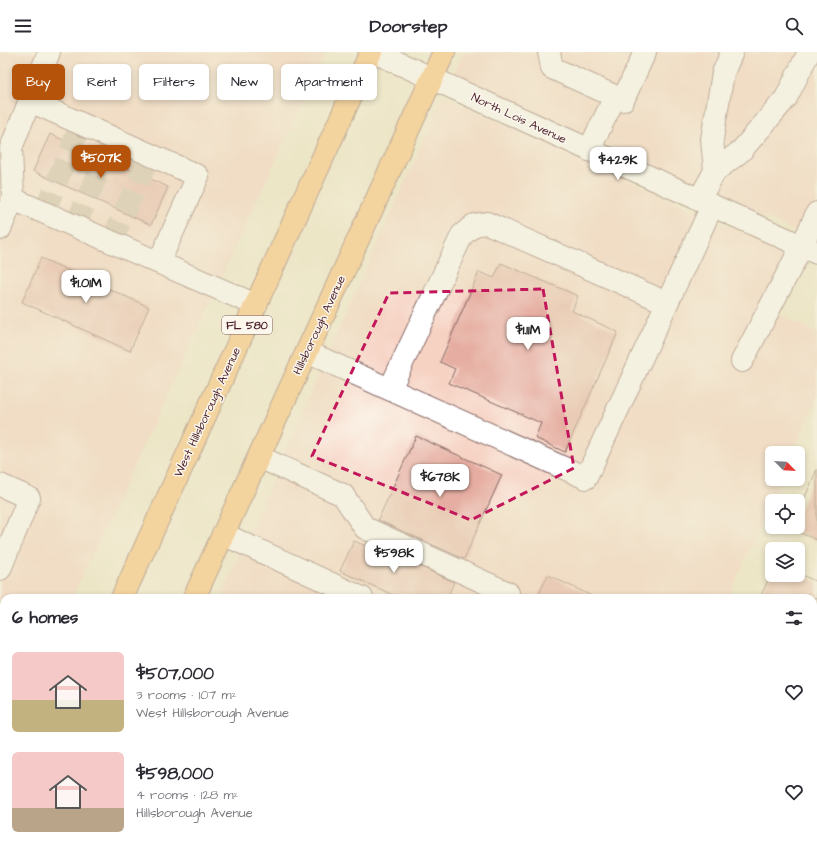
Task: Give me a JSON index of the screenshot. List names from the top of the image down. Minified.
{"streets":{"main road":["FL 580","Hillsborough Avenue","West Hillsborough Avenue"],"street":["North Lois Avenue"]},"crossings":[["North Lois Avenue","Hillsborough Avenue"],["North Lois Avenue","West Hillsborough Avenue"]],"north":"bottom right","page":{"header":"Doorstep","chip":["Buy","Rent","Filters","New","Apartment"],"price":["$507K","$429K","$1.01M","$1.11M","$678K","$598K"],"heading":"6 homes","list":[{"name":"$507,000","note":"3 rooms · 107 m² · West Hillsborough Avenue"},{"name":"$598,000","note":"4 rooms · 128 m² · Hillsborough Avenue"}]}}
